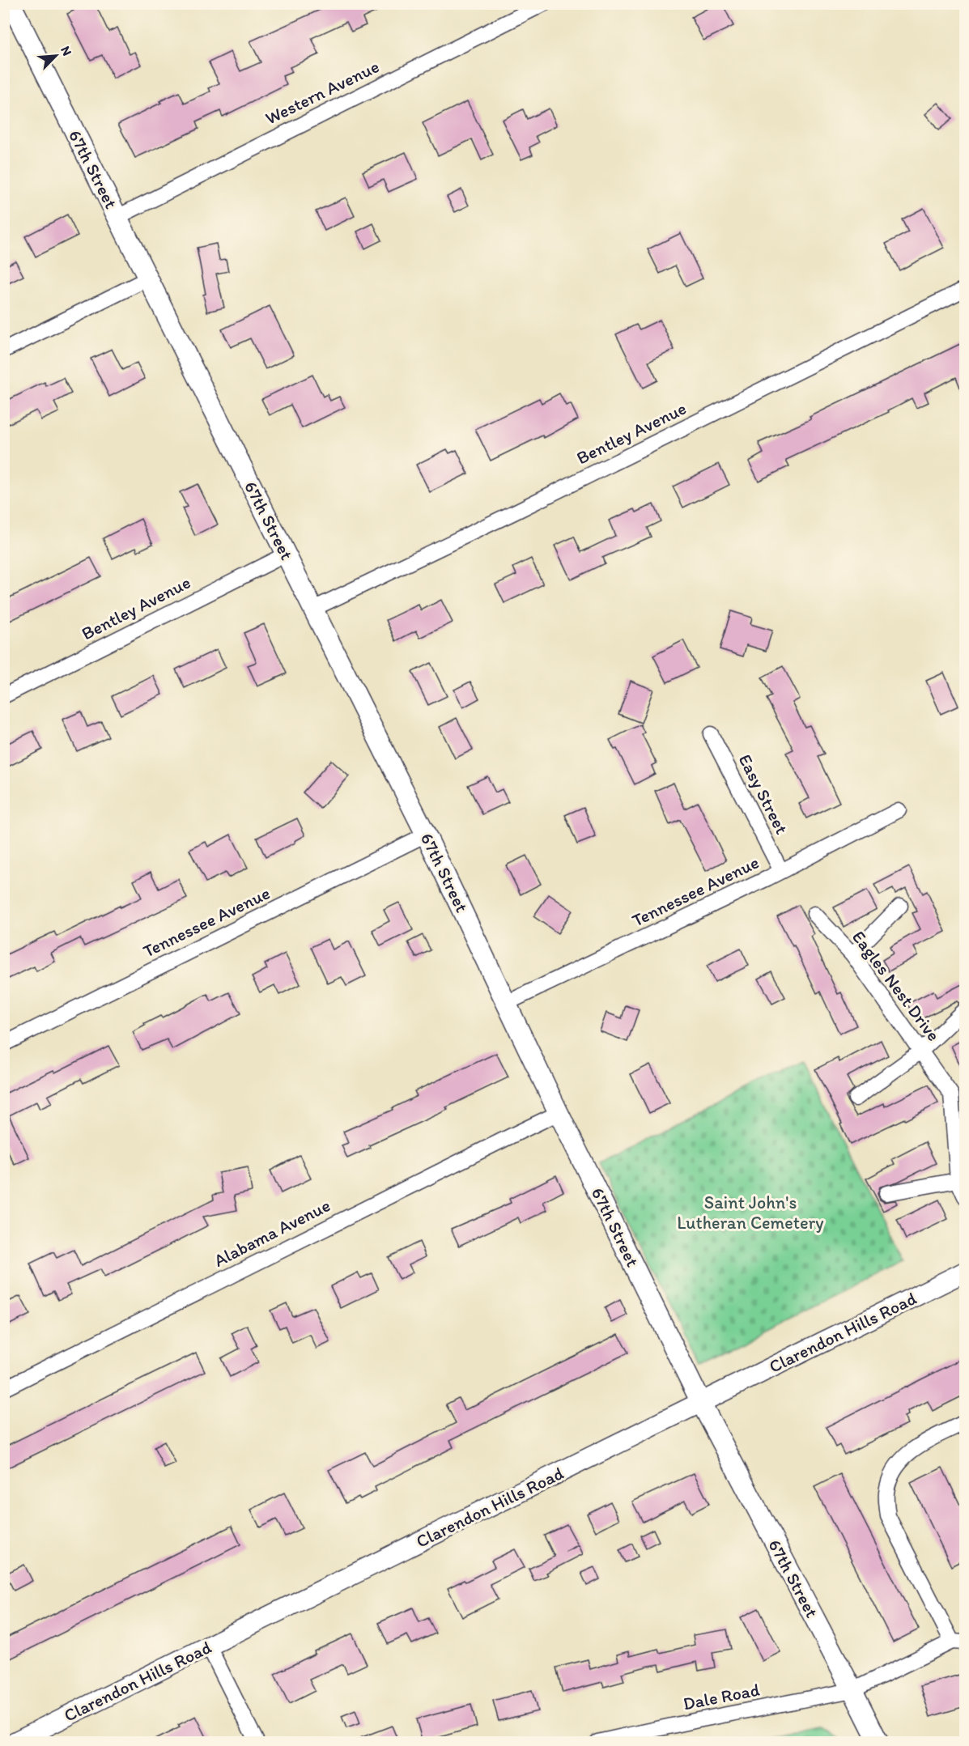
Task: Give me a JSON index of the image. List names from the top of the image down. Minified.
{"streets":{"street":["Western Avenue","67th Street","Bentley Avenue","Easy Street","Tennessee Avenue","Eagles Nest Drive","Alabama Avenue","Clarendon Hills Road","Dale Road"]},"crossings":[["Western Avenue","67th Street"],["67th Street","Bentley Avenue"],["67th Street","Tennessee Avenue"],["67th Street","Alabama Avenue"],["67th Street","Clarendon Hills Road"],["67th Street","Dale Road"],["Easy Street","Tennessee Avenue"]],"parks":["Saint John's Lutheran Cemetery"],"north":"top right"}
